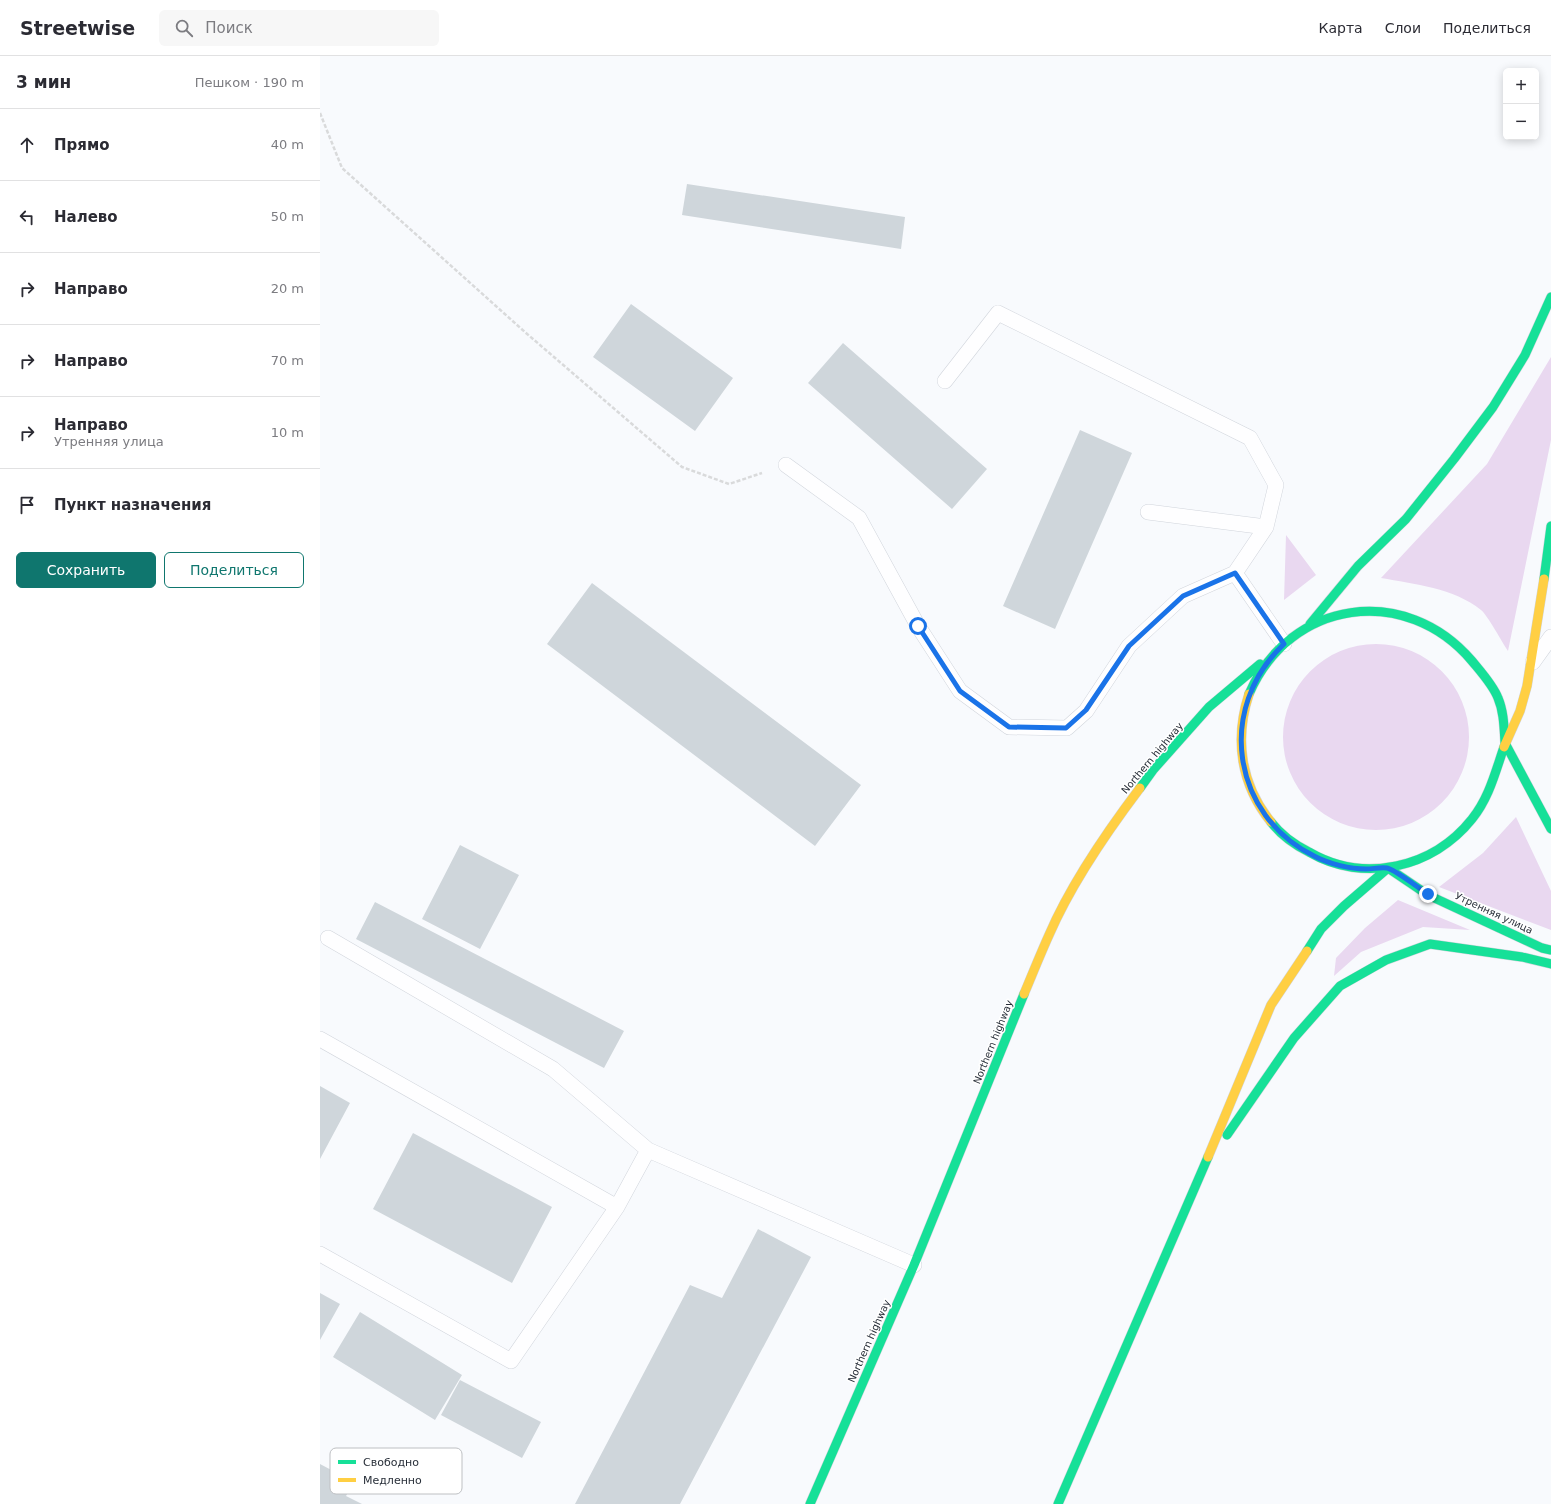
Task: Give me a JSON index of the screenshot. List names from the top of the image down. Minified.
{"streets":{"main road":["Northern highway","Утренняя улица"]},"legend":["Свободно","Медленно"],"page":{"header":"Streetwise","search":"Поиск","nav":["Карта","Слои","Поделиться"],"heading":["3 мин","Пешком · 190 m"],"map_buttons":["+","−"],"list":[["Прямо","40 m"],["Налево","50 m"],["Направо","20 m"],["Направо","70 m"],["Направо","Утренняя улица","10 m"],"Пункт назначения"],"buttons":["Сохранить","Поделиться"]}}
